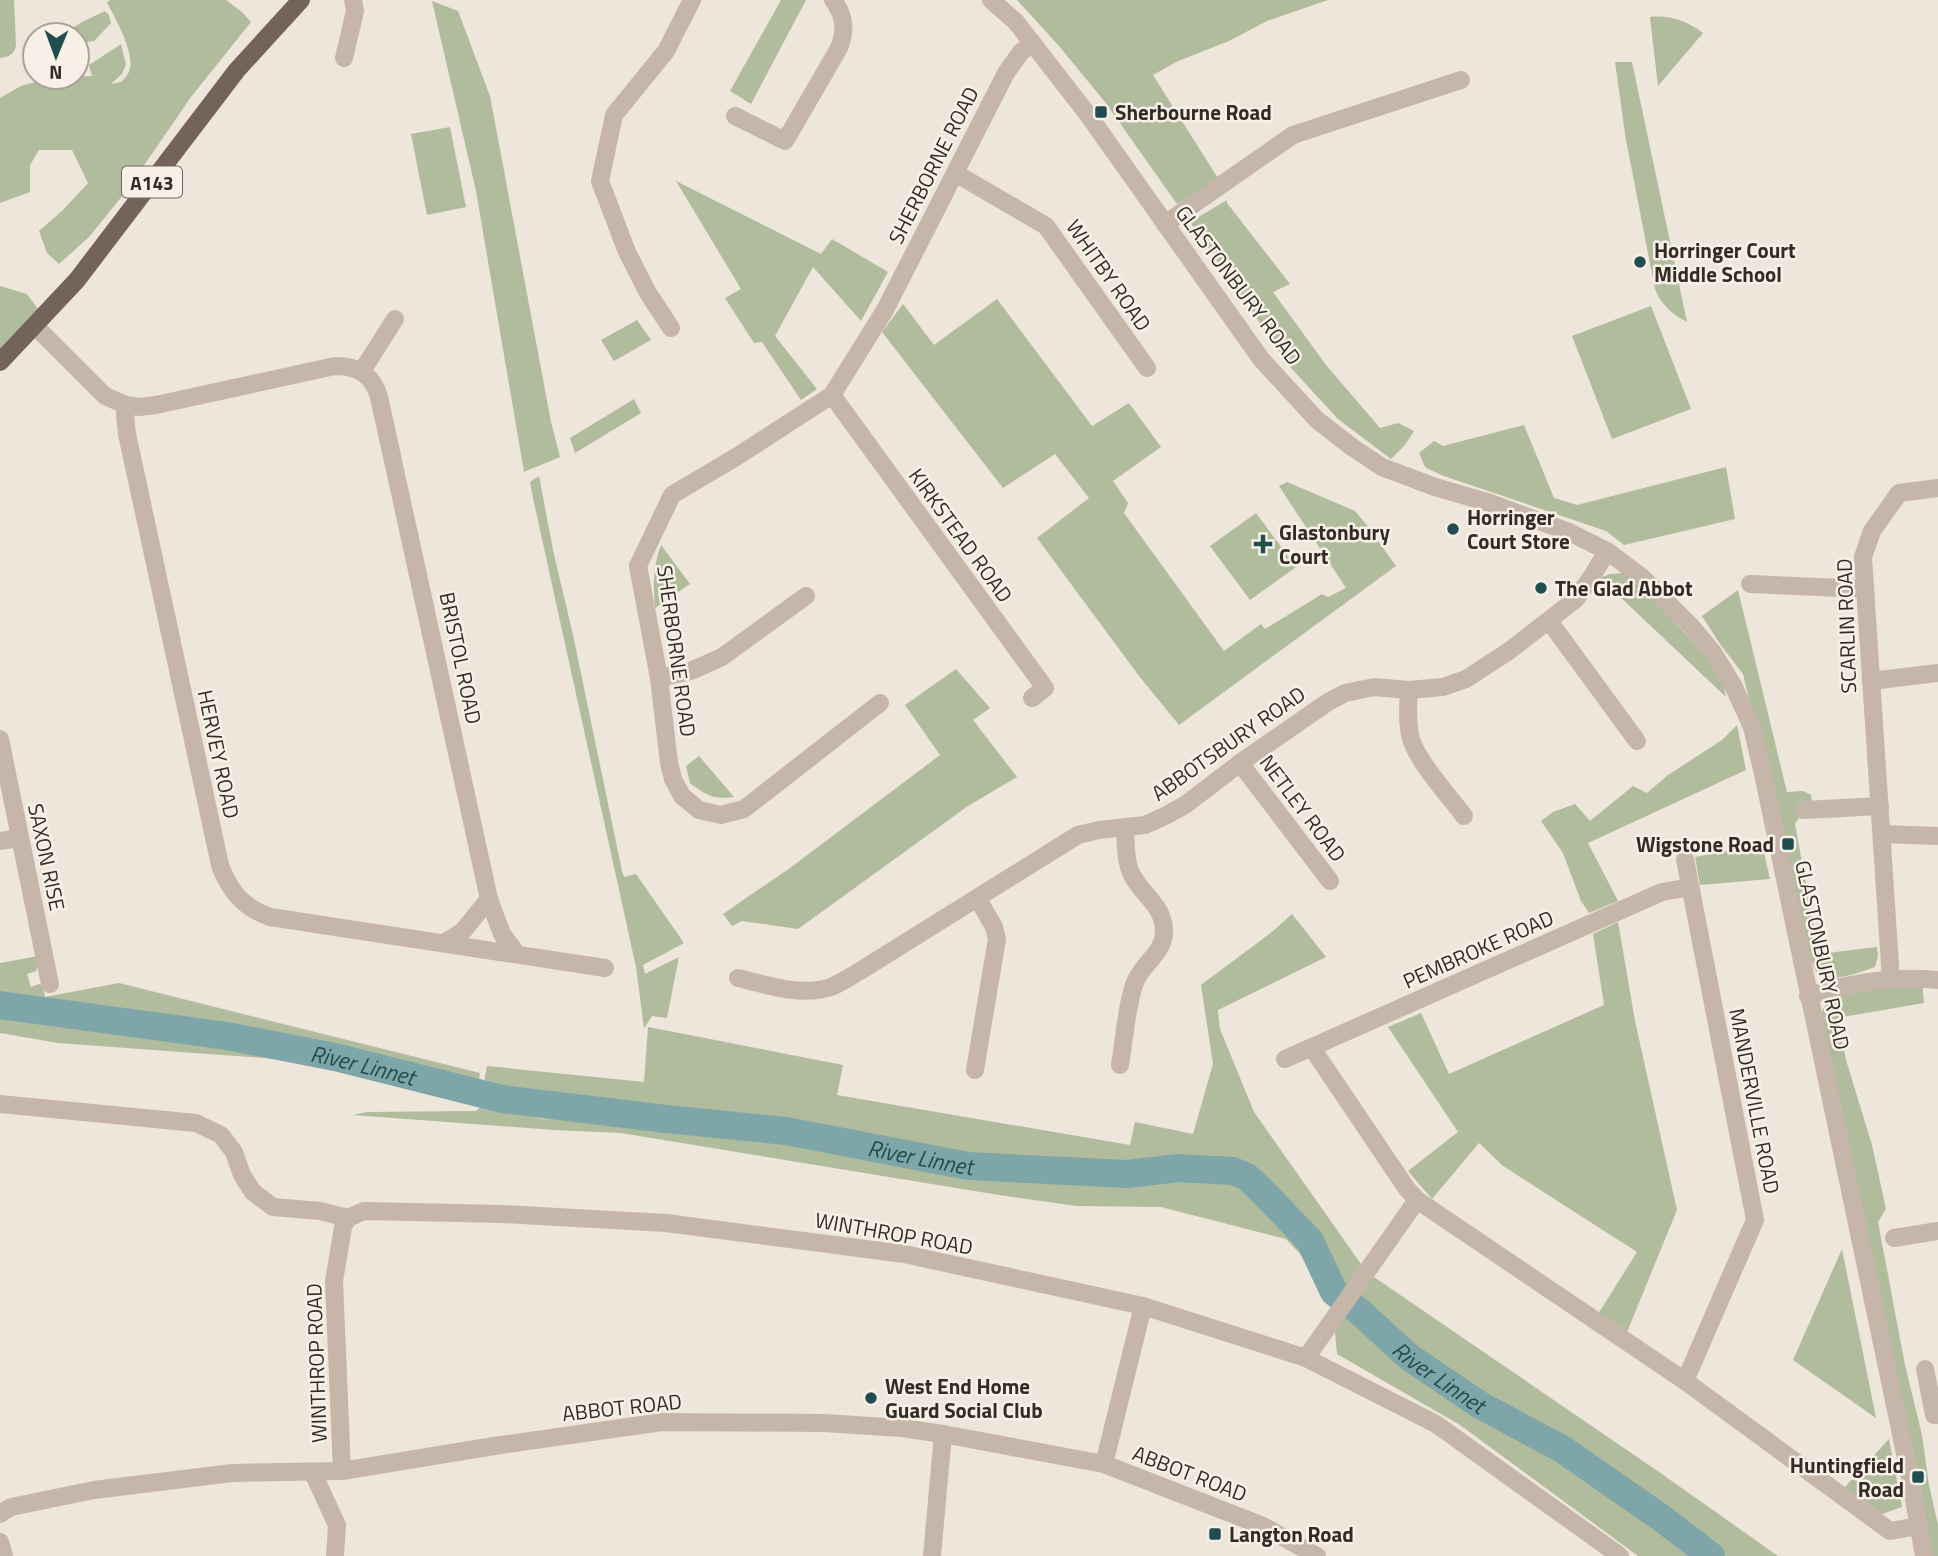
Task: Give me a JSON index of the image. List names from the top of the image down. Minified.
{"streets":{"main road":["A143"],"street":["SHERBORNE ROAD","WHITBY ROAD","GLASTONBURY ROAD","KIRKSTEAD ROAD","SCARLIN ROAD","BRISTOL ROAD","ABBOTSBURY ROAD","HERVEY ROAD","NETLEY ROAD","SAXON RISE","PEMBROKE ROAD","MANDERVILLE ROAD","WINTHROP ROAD","ABBOT ROAD"]},"crossings":[["SHERBORNE ROAD","WHITBY ROAD"],["SHERBORNE ROAD","GLASTONBURY ROAD"],["SHERBORNE ROAD","KIRKSTEAD ROAD"],["GLASTONBURY ROAD","ABBOTSBURY ROAD"],["BRISTOL ROAD","HERVEY ROAD"],["ABBOTSBURY ROAD","NETLEY ROAD"],["PEMBROKE ROAD","MANDERVILLE ROAD"],["WINTHROP ROAD","ABBOT ROAD"]],"water":["River Linnet"],"places":{"transit":["Sherbourne Road","Wigstone Road","Huntingfield Road","Langton Road"],"other":["Horringer Court Middle School","Horringer Court Store","The Glad Abbot","West End Home Guard Social Club"],"health":["Glastonbury Court"]},"north":"bottom"}
